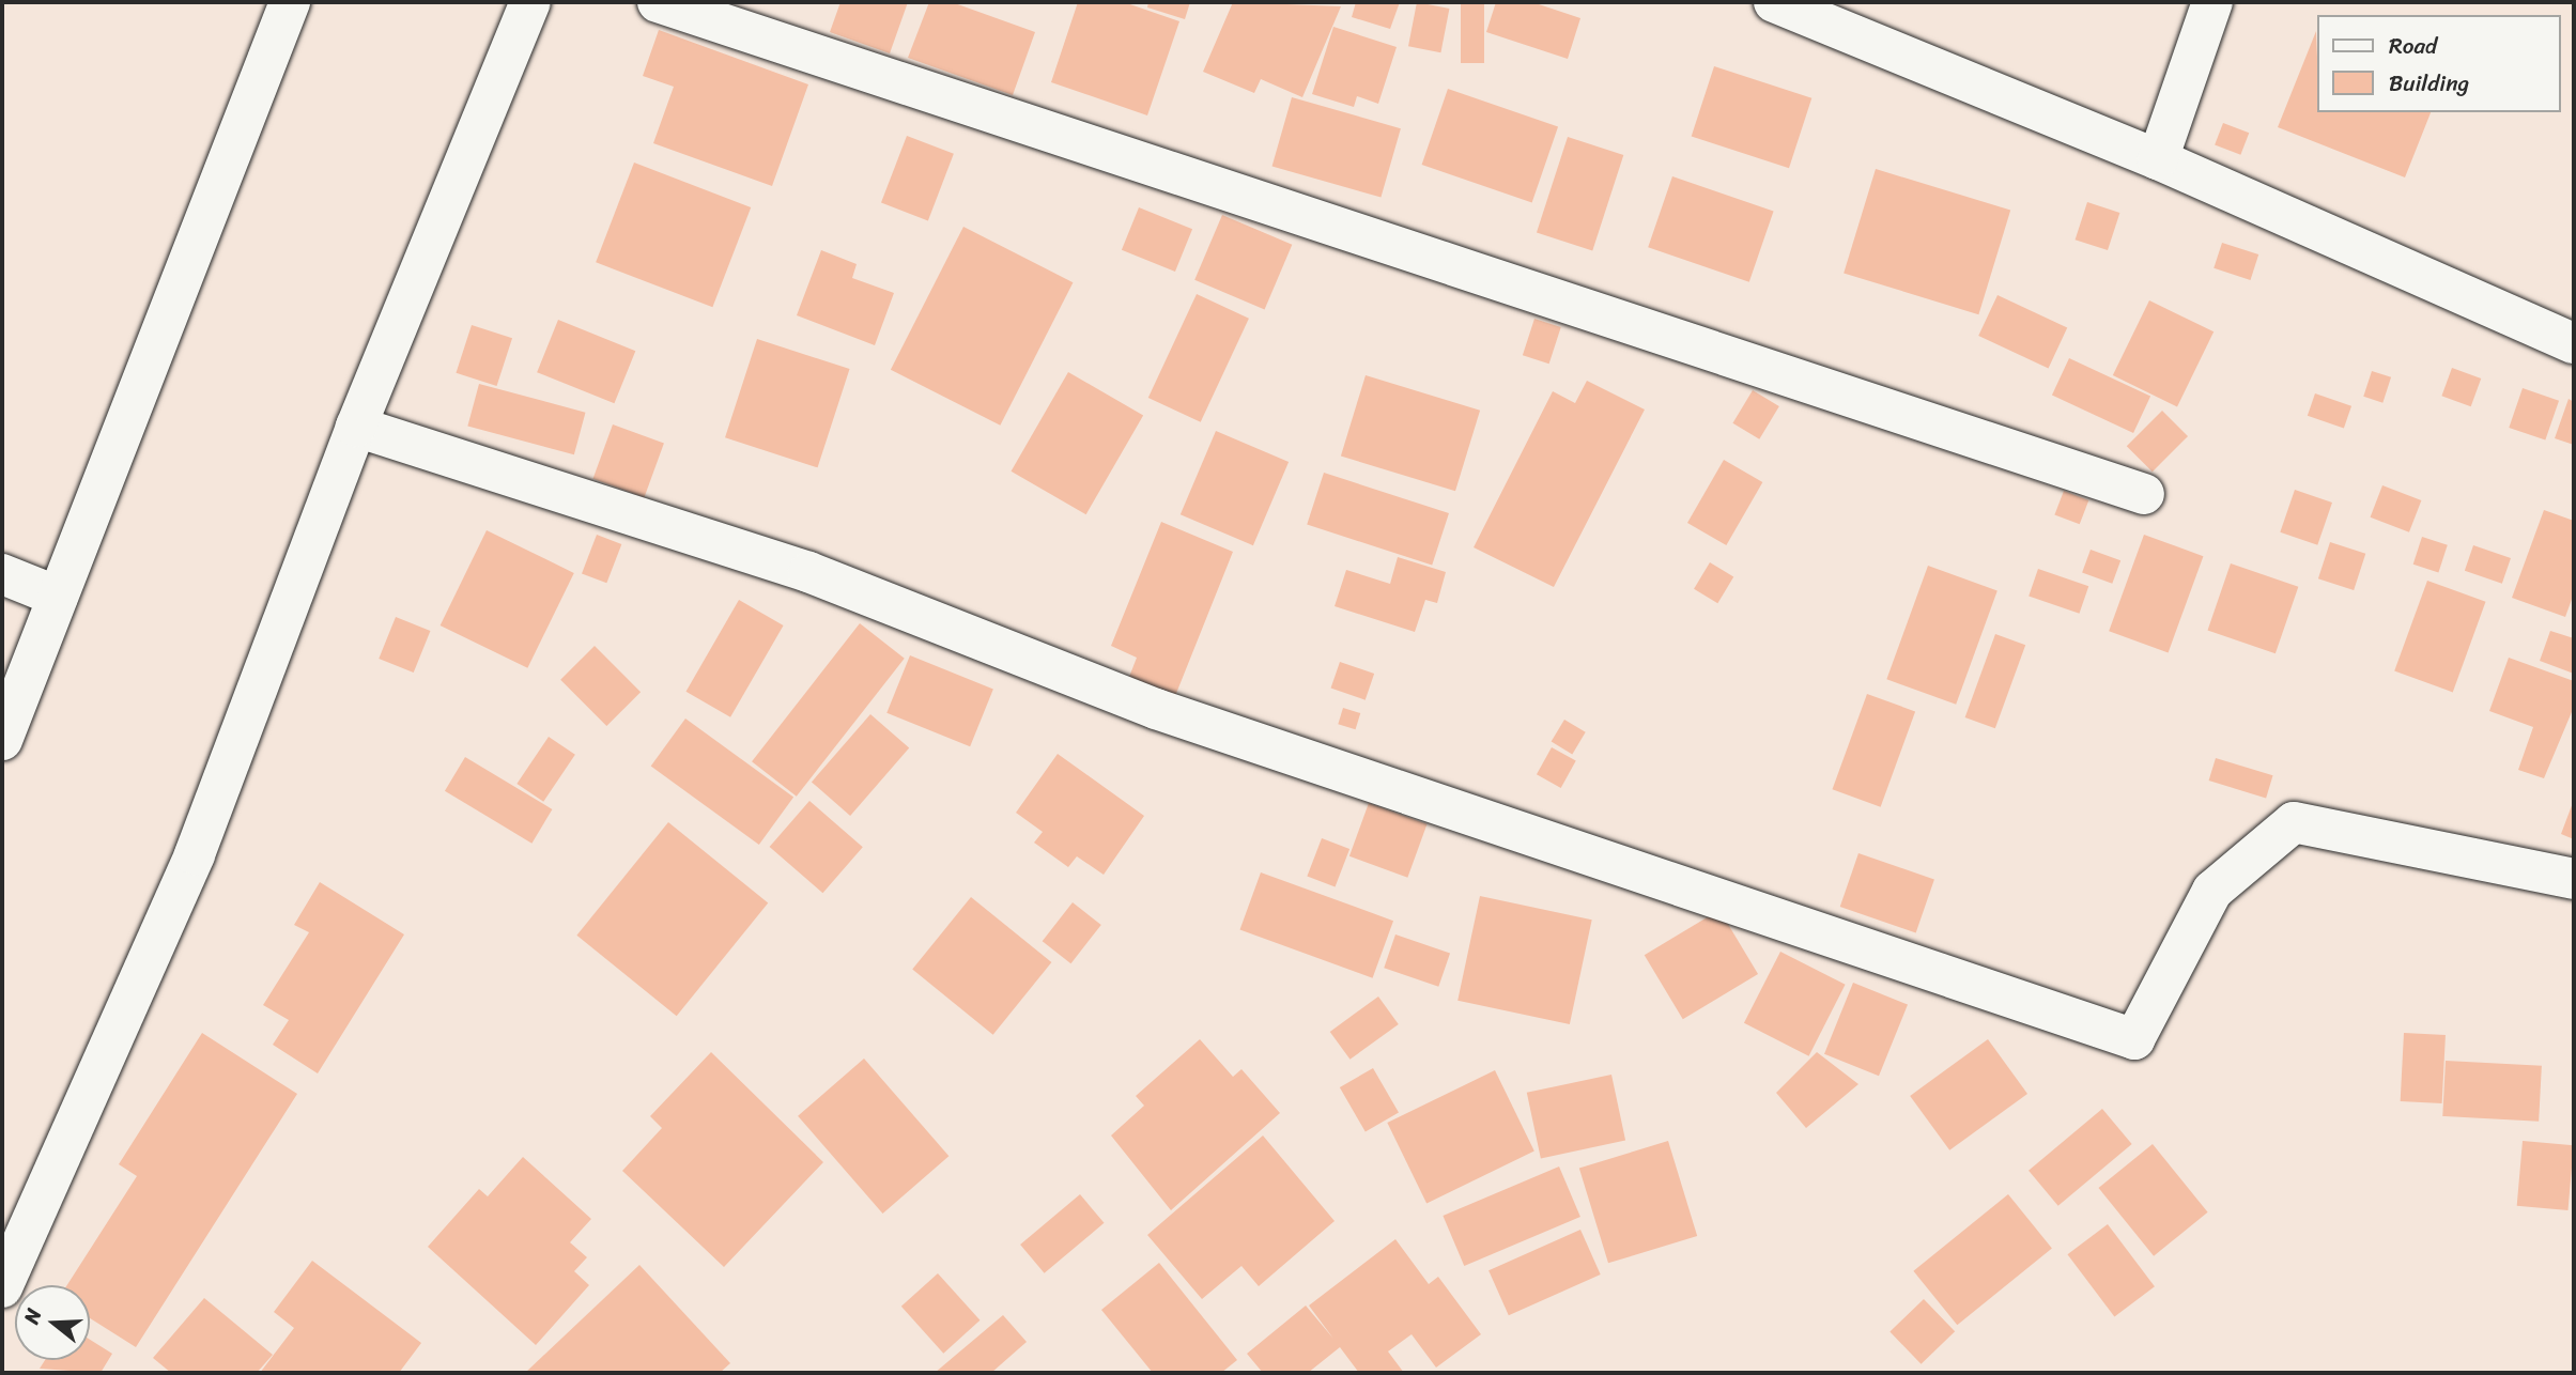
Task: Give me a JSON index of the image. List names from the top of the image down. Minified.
{"legend":["Road","Building"],"north":"left"}
